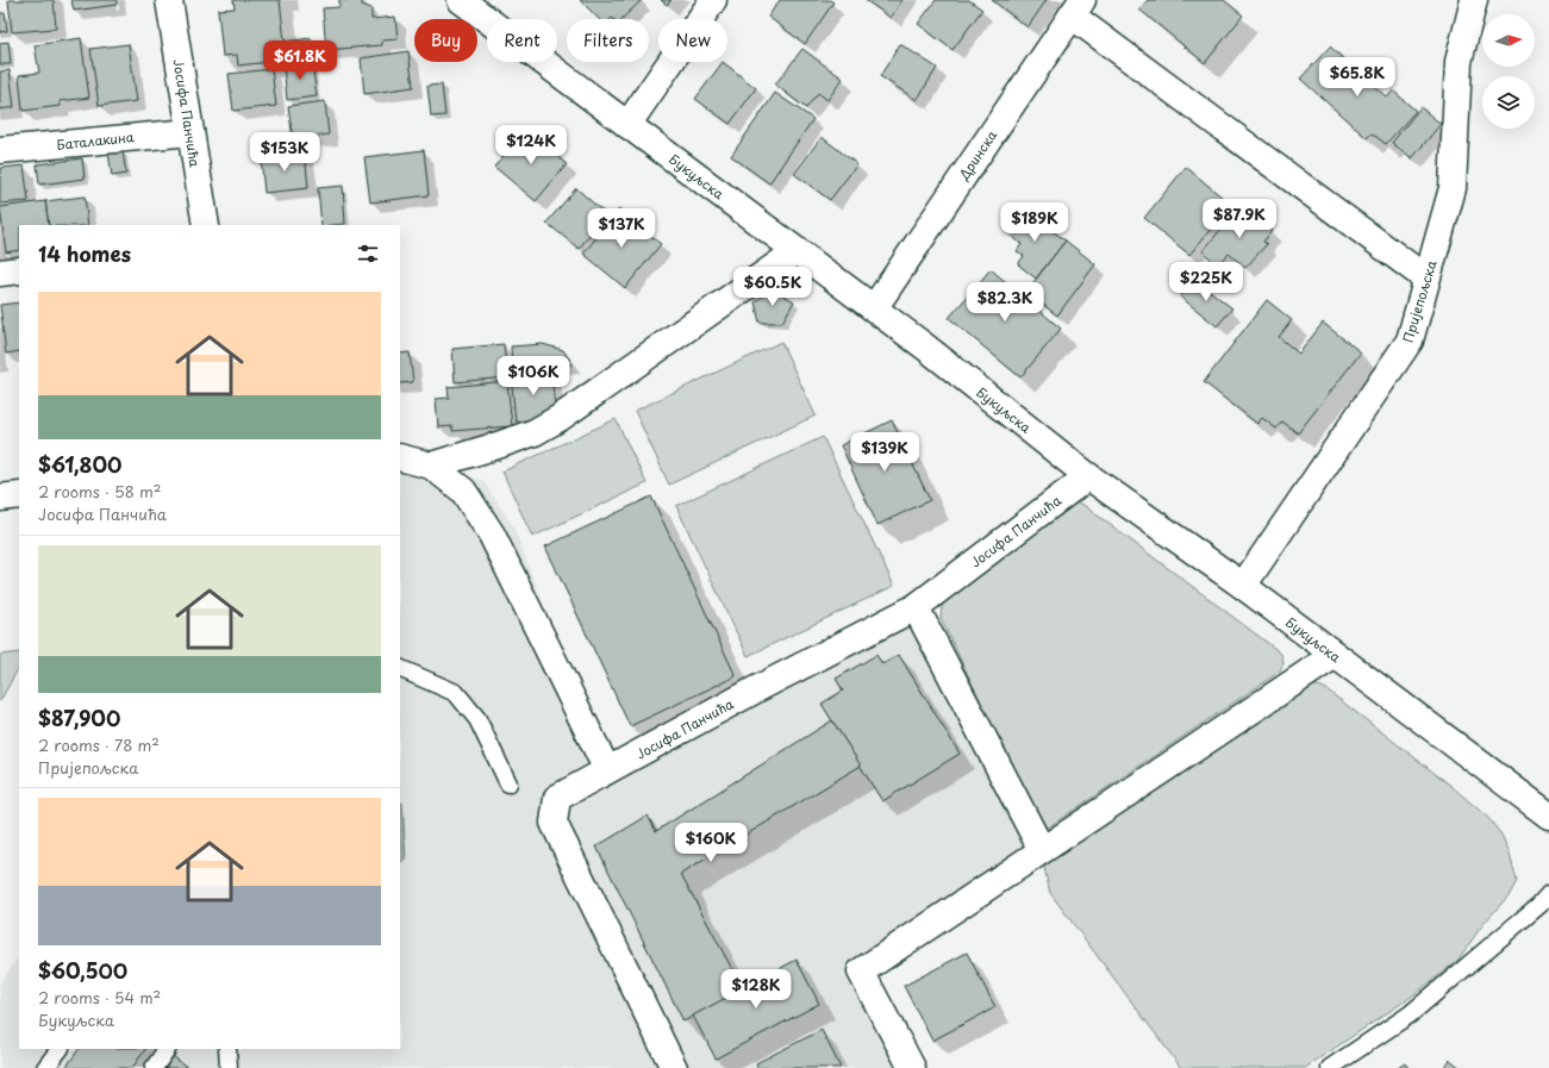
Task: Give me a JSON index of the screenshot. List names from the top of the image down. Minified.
{"streets":{"street":["Јосифа Панчића","Баталакина","Дринска","Букуљска","Пријепољска"]},"crossings":[["Јосифа Панчића","Баталакина"],["Јосифа Панчића","Букуљска"],["Дринска","Букуљска"],["Букуљска","Пријепољска"]],"north":"right","page":{"chip":["Buy","Rent","Filters","New"],"price":["$61.8K","$65.8K","$124K","$153K","$87.9K","$189K","$137K","$225K","$60.5K","$82.3K","$106K","$139K","$160K","$128K"],"heading":"14 homes","list":[{"name":"$61,800","note":"2 rooms · 58 m² · Јосифа Панчића"},{"name":"$87,900","note":"2 rooms · 78 m² · Пријепољска"},{"name":"$60,500","note":"2 rooms · 54 m² · Букуљска"}]}}
